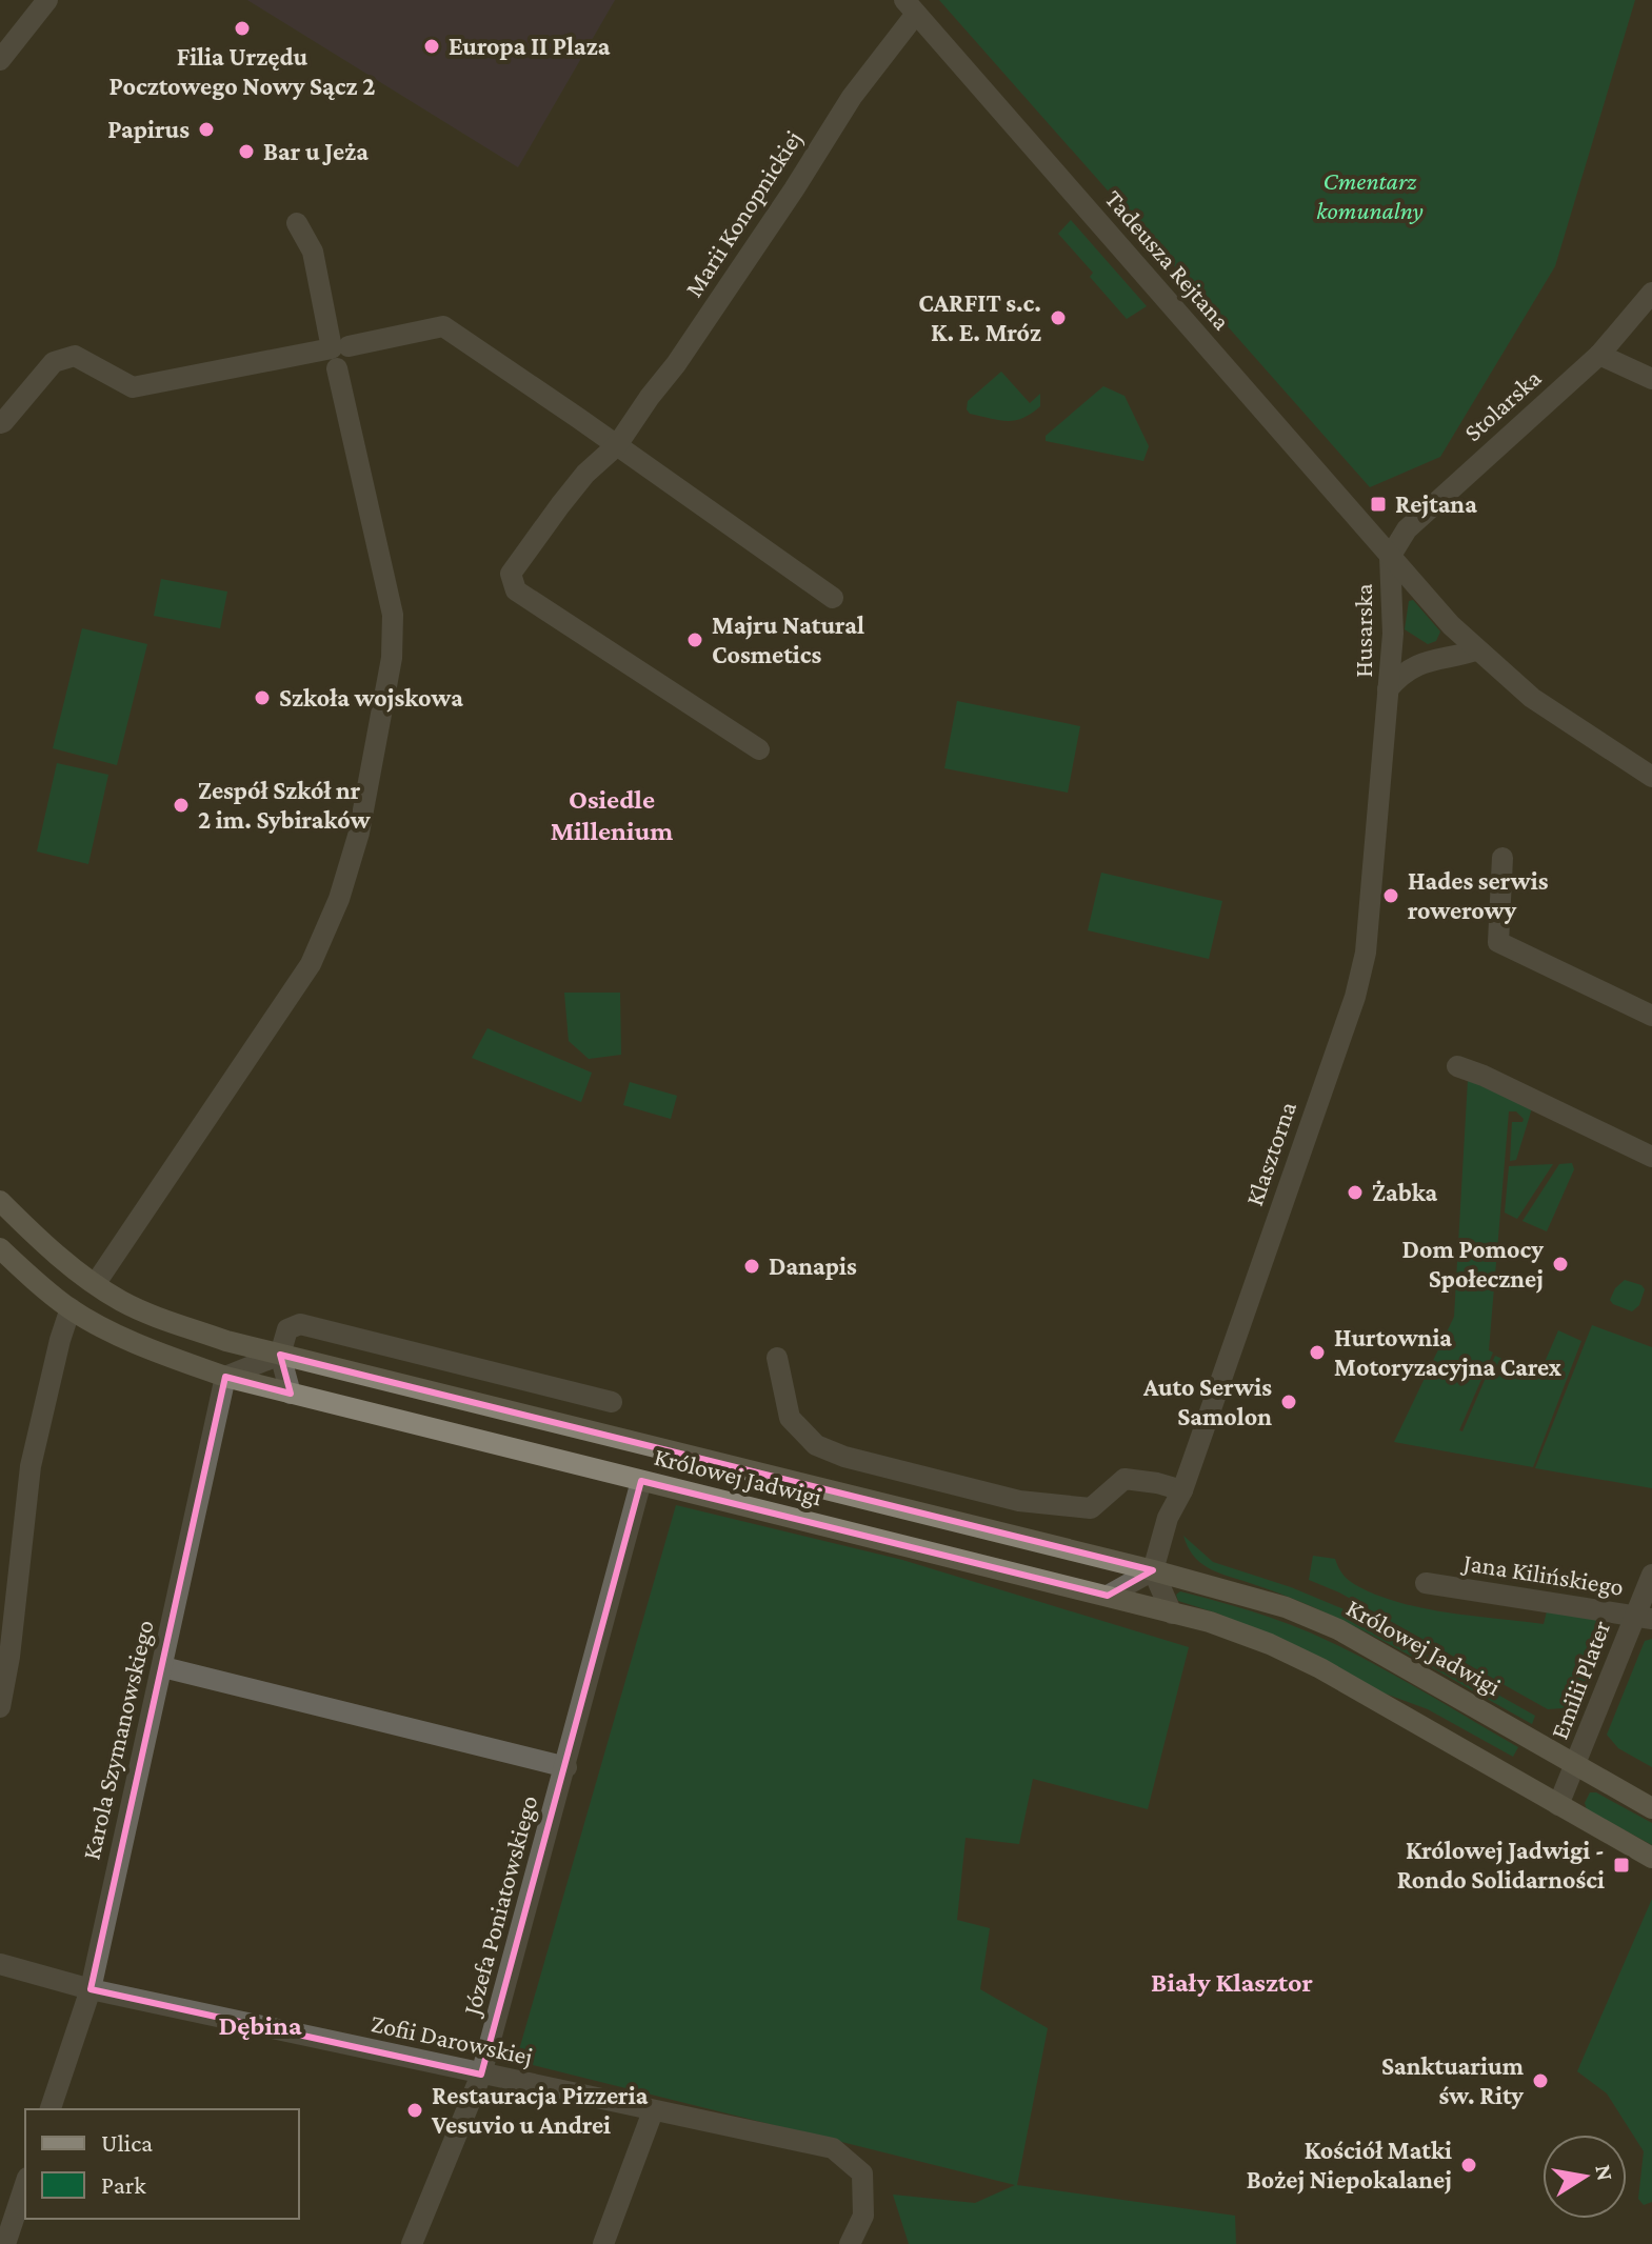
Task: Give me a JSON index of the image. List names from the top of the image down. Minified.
{"streets":{"main road":["Królowej Jadwigi"],"street":["Marii Konopnickiej","Tadeusza Rejtana","Stolarska","Husarska","Klasztorna","Jana Kilińskiego","Emilii Plater","Karola Szymanowskiego","Józefa Poniatowskiego","Zofii Darowskiej"]},"crossings":[["Marii Konopnickiej","Tadeusza Rejtana"],["Tadeusza Rejtana","Stolarska"],["Tadeusza Rejtana","Husarska"],["Stolarska","Husarska"],["Husarska","Klasztorna"],["Klasztorna","Królowej Jadwigi"],["Królowej Jadwigi","Emilii Plater"],["Królowej Jadwigi","Karola Szymanowskiego"],["Królowej Jadwigi","Józefa Poniatowskiego"],["Jana Kilińskiego","Emilii Plater"],["Karola Szymanowskiego","Józefa Poniatowskiego"],["Karola Szymanowskiego","Zofii Darowskiej"],["Józefa Poniatowskiego","Zofii Darowskiej"]],"districts":["Osiedle Millenium","Biały Klasztor","Dębina"],"parks":["Cmentarz komunalny"],"places":{"other":["Filia Urzędu Pocztowego Nowy Sącz 2","Europa II Plaza","Papirus","Bar u Jeża","CARFIT s.c. K. E. Mróz","Majru Natural Cosmetics","Szkoła wojskowa","Zespół Szkół nr 2 im. Sybiraków","Hades serwis rowerowy","Żabka","Dom Pomocy Społecznej","Danapis","Hurtownia Motoryzacyjna Carex","Auto Serwis Samolon","Sanktuarium św. Rity","Restauracja Pizzeria Vesuvio u Andrei","Kościół Matki Bożej Niepokalanej"],"transit":["Rejtana","Królowej Jadwigi - Rondo Solidarności"]},"legend":["Ulica","Park"],"north":"right"}
